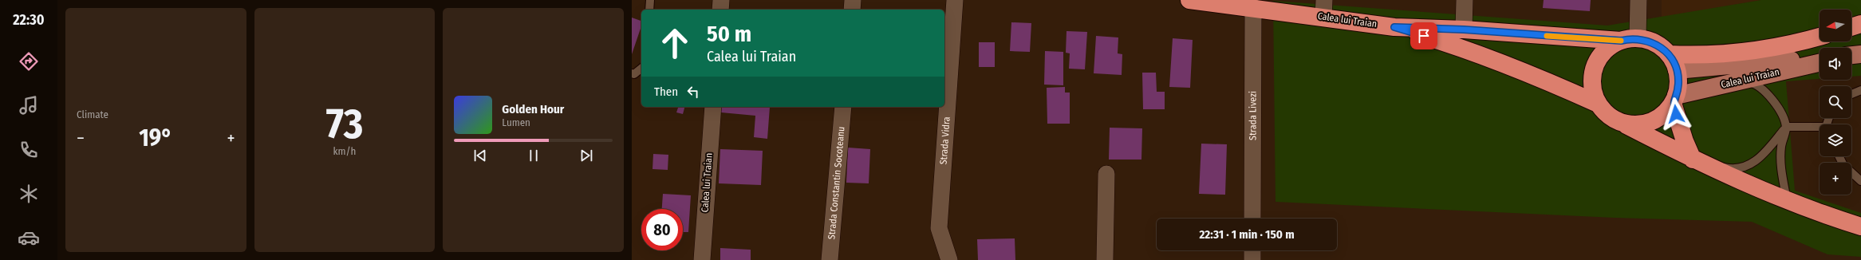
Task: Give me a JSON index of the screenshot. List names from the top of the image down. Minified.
{"streets":{"highway":["Calea lui Traian"],"street":["Strada Livezi","Strada Vidra","Strada Constantin Socoteanu"]},"crossings":[["Calea lui Traian","Strada Livezi"]],"north":"left","page":{"tabs":"22:30","tile":["Climate",["73","km/h"]],"map_buttons":"+","turn":["50 m","Calea lui Traian"],"then":"Then","song":["Golden Hour","Lumen"],"heat":["−","19°","+"],"limit":"80","trip":"22:31 · 1 min · 150 m"}}
